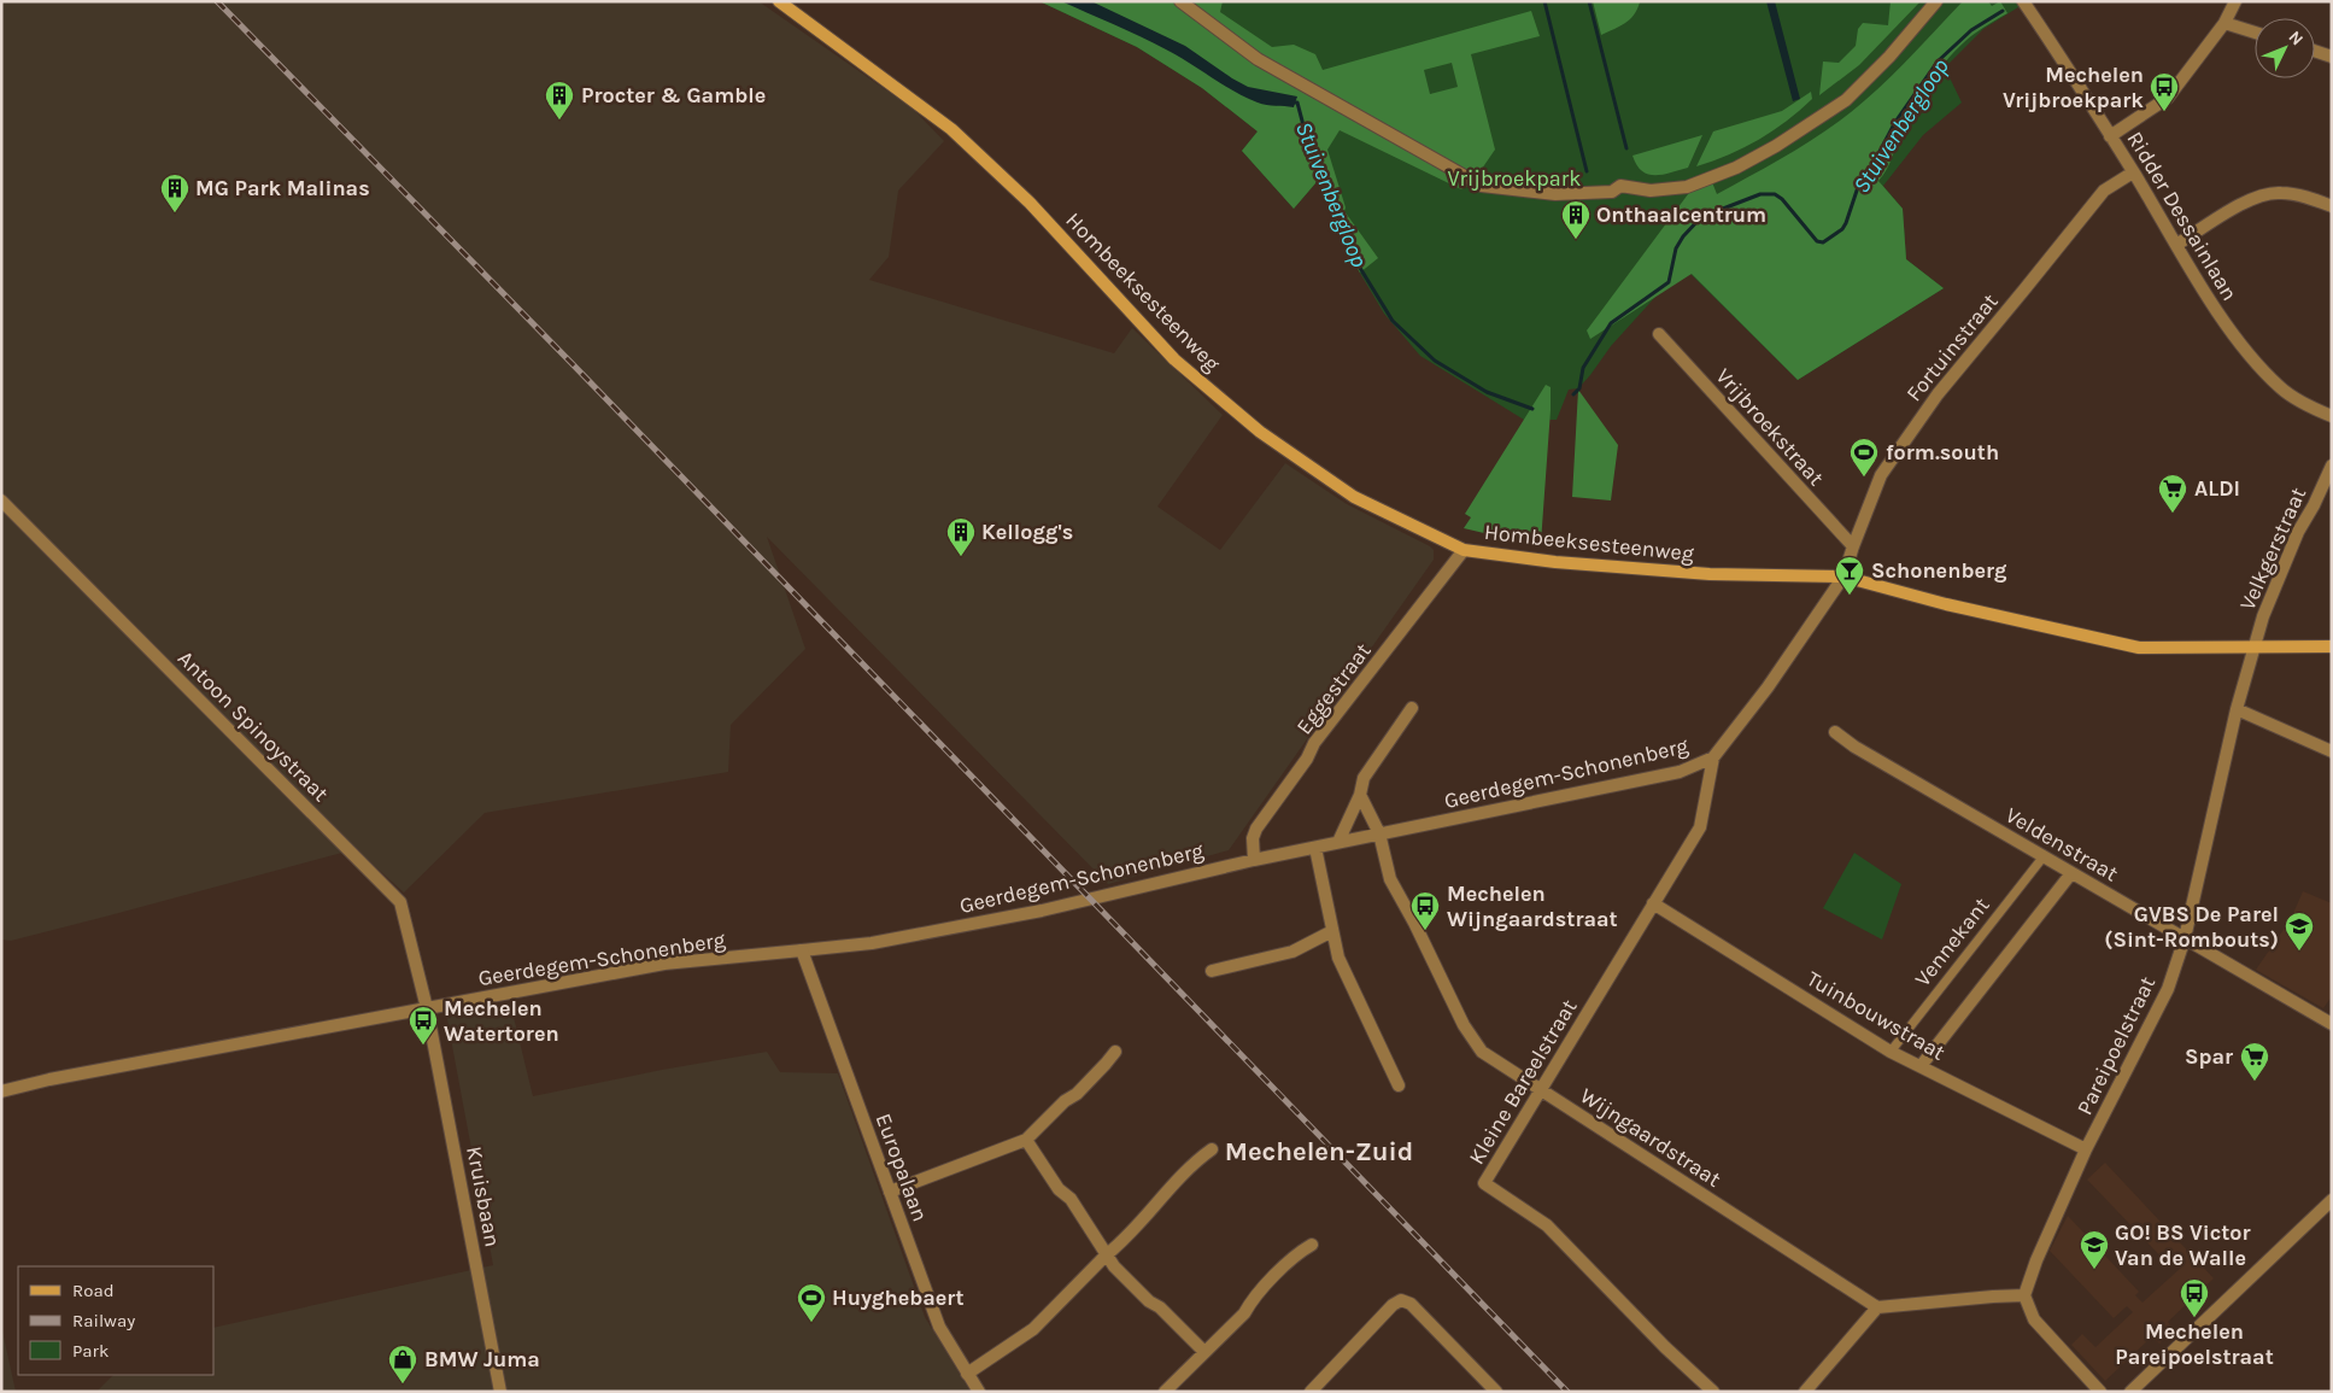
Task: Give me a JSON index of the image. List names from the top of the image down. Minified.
{"streets":{"main road":["Hombeeksesteenweg"],"street":["Ridder Dessainlaan","Fortuinstraat","Vrijbroekstraat","Velkgerstraat","Eggestraat","Antoon Spinoystraat","Geerdegem-Schonenberg","Veldenstraat","Vennekant","Tuinbouwstraat","Pareipoelstraat","Kleine Bareelstraat","Wijngaardstraat","Europalaan","Kruisbaan"]},"crossings":[["Ridder Dessainlaan","Fortuinstraat"],["Hombeeksesteenweg","Fortuinstraat"],["Hombeeksesteenweg","Velkgerstraat"],["Hombeeksesteenweg","Eggestraat"],["Hombeeksesteenweg","Geerdegem-Schonenberg"],["Hombeeksesteenweg","Pareipoelstraat"],["Fortuinstraat","Vrijbroekstraat"],["Fortuinstraat","Geerdegem-Schonenberg"],["Velkgerstraat","Pareipoelstraat"],["Eggestraat","Geerdegem-Schonenberg"],["Antoon Spinoystraat","Geerdegem-Schonenberg"],["Antoon Spinoystraat","Kruisbaan"],["Geerdegem-Schonenberg","Kleine Bareelstraat"],["Geerdegem-Schonenberg","Wijngaardstraat"],["Geerdegem-Schonenberg","Europalaan"],["Geerdegem-Schonenberg","Kruisbaan"],["Veldenstraat","Vennekant"],["Veldenstraat","Pareipoelstraat"],["Vennekant","Tuinbouwstraat"],["Tuinbouwstraat","Pareipoelstraat"],["Tuinbouwstraat","Kleine Bareelstraat"],["Kleine Bareelstraat","Wijngaardstraat"]],"districts":["Mechelen-Zuid"],"water":["Stuivenbergloop"],"parks":["Vrijbroekpark"],"places":{"bus stop":["Mechelen Vrijbroekpark","Mechelen Wijngaardstraat","Mechelen Watertoren","Mechelen Pareipoelstraat"],"building":["Procter & Gamble","MG Park Malinas","Onthaalcentrum","Kellogg's"],"sports":["form.south","Huyghebaert"],"supermarket":["ALDI","Spar"],"bar":["Schonenberg"],"school or university":["GVBS De Parel (Sint-Rombouts)","GO! BS Victor Van de Walle"],"shop":["BMW Juma"]},"legend":["Road","Railway","Park"],"north":"top right"}
